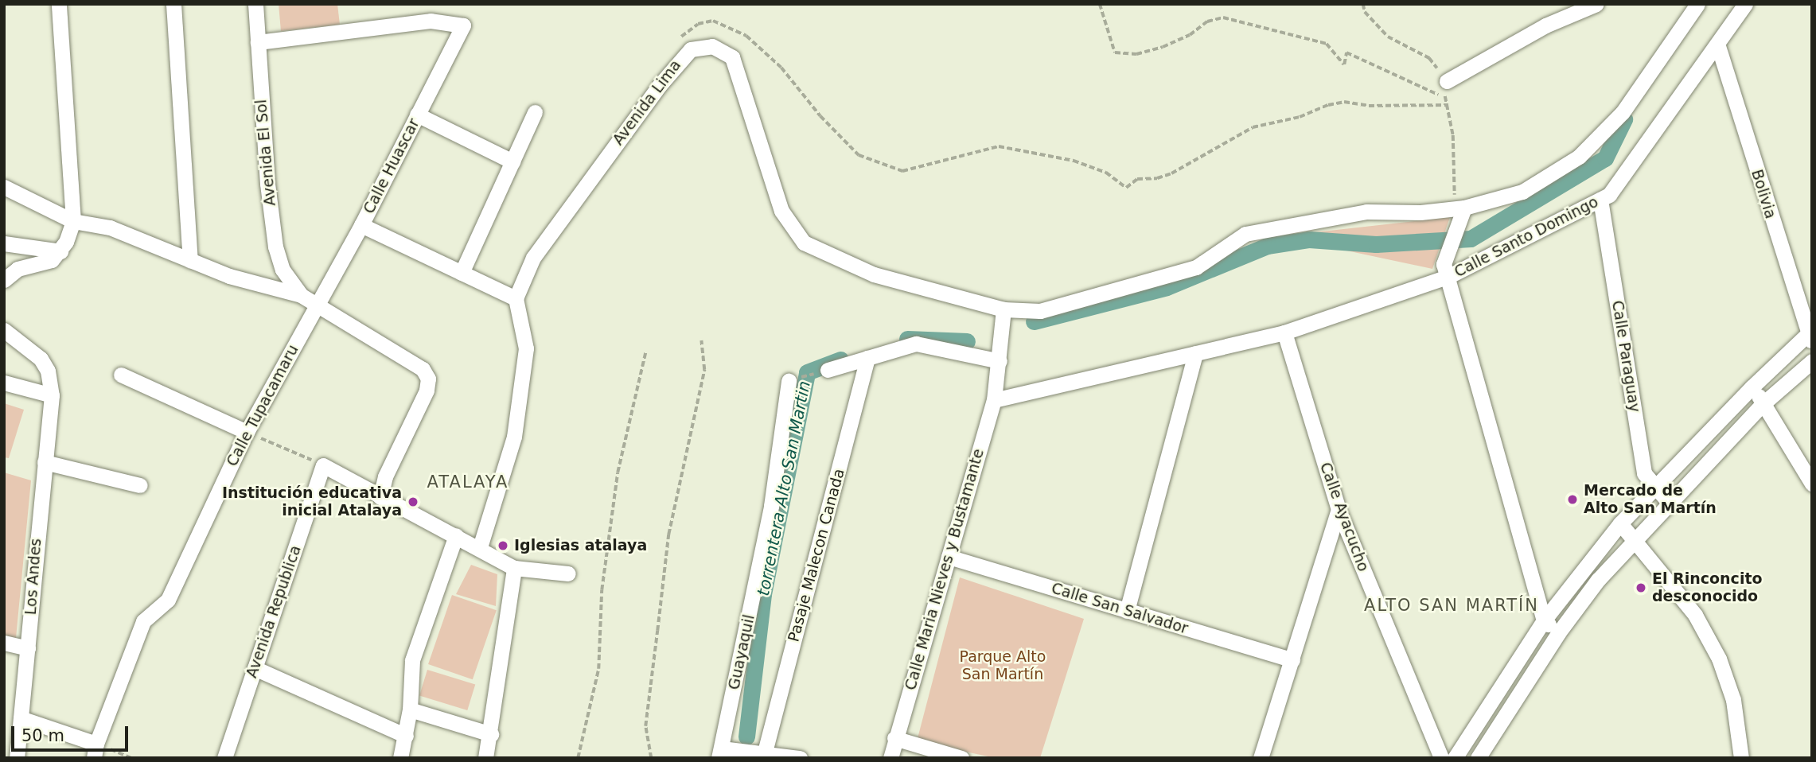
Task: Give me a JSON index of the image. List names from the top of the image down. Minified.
{"streets":{"street":["Avenida Lima","Avenida El Sol","Calle Huascar","Bolivia","Calle Santo Domingo","Calle Paraguay","Calle Tupacamaru","Calle Ayacucho","Pasaje Malecon Canada","Calle Maria Nieves y Bustamante","Los Andes","Calle San Salvador","Avenida Republica","Guayaquil"]},"crossings":[["Avenida Lima","Calle Maria Nieves y Bustamante"],["Avenida El Sol","Calle Huascar"],["Calle Huascar","Calle Tupacamaru"],["Bolivia","Calle Santo Domingo"],["Calle Santo Domingo","Calle Paraguay"],["Calle Santo Domingo","Calle Ayacucho"],["Calle Santo Domingo","Calle Maria Nieves y Bustamante"],["Calle Maria Nieves y Bustamante","Calle San Salvador"]],"districts":["ATALAYA","ALTO SAN MARTÍN"],"water":["torrentera Alto San Martin"],"parks":["Parque Alto San Martín"],"places":["Mercado de Alto San Martín","Institución educativa inicial Atalaya","Iglesias atalaya","El Rinconcito desconocido"],"scale_bar":"50 m"}
